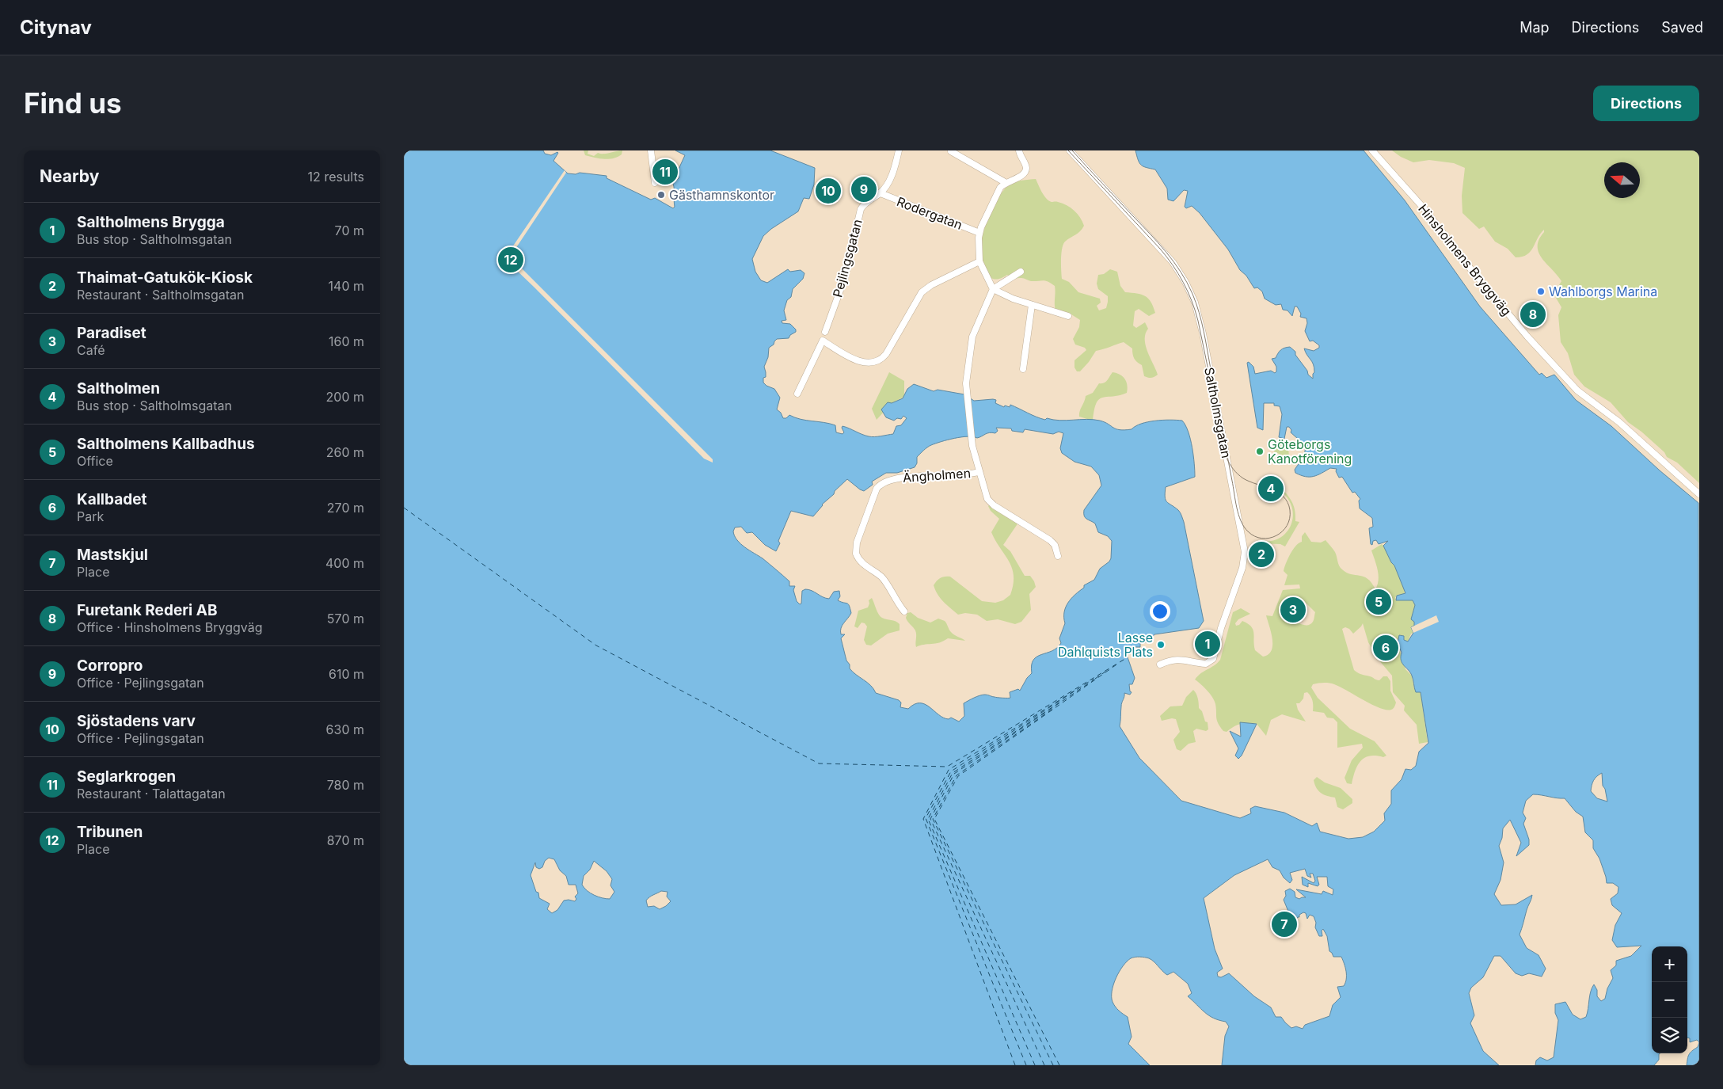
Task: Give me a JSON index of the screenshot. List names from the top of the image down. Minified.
{"streets":{"street":["Rodergatan","Pejlingsgatan","Hinsholmens Bryggväg","Saltholmsgatan","Ängholmen"]},"crossings":[["Rodergatan","Pejlingsgatan"]],"places":["Gästhamnskontor","Wahlborgs Marina","Göteborgs Kanotförening","Lasse Dahlquists Plats"],"north":"left","page":{"header":"Citynav","nav":["Map","Directions","Saved"],"buttons":"Directions","title":"Find us","heading":["Nearby","12 results"],"pins":["11","9","10","12","8","4","2","5","3","1","6","7"],"list":[{"mark":"1","name":"Saltholmens Brygga","note":"Bus stop · Saltholmsgatan","value":"70 m"},{"mark":"2","name":"Thaimat-Gatukök-Kiosk","note":"Restaurant · Saltholmsgatan","value":"140 m"},{"mark":"3","name":"Paradiset","note":"Café","value":"160 m"},{"mark":"4","name":"Saltholmen","note":"Bus stop · Saltholmsgatan","value":"200 m"},{"mark":"5","name":"Saltholmens Kallbadhus","note":"Office","value":"260 m"},{"mark":"6","name":"Kallbadet","note":"Park","value":"270 m"},{"mark":"7","name":"Mastskjul","note":"Place","value":"400 m"},{"mark":"8","name":"Furetank Rederi AB","note":"Office · Hinsholmens Bryggväg","value":"570 m"},{"mark":"9","name":"Corropro","note":"Office · Pejlingsgatan","value":"610 m"},{"mark":"10","name":"Sjöstadens varv","note":"Office · Pejlingsgatan","value":"630 m"},{"mark":"11","name":"Seglarkrogen","note":"Restaurant · Talattagatan","value":"780 m"},{"mark":"12","name":"Tribunen","note":"Place","value":"870 m"}],"map_buttons":["+","−"]}}
